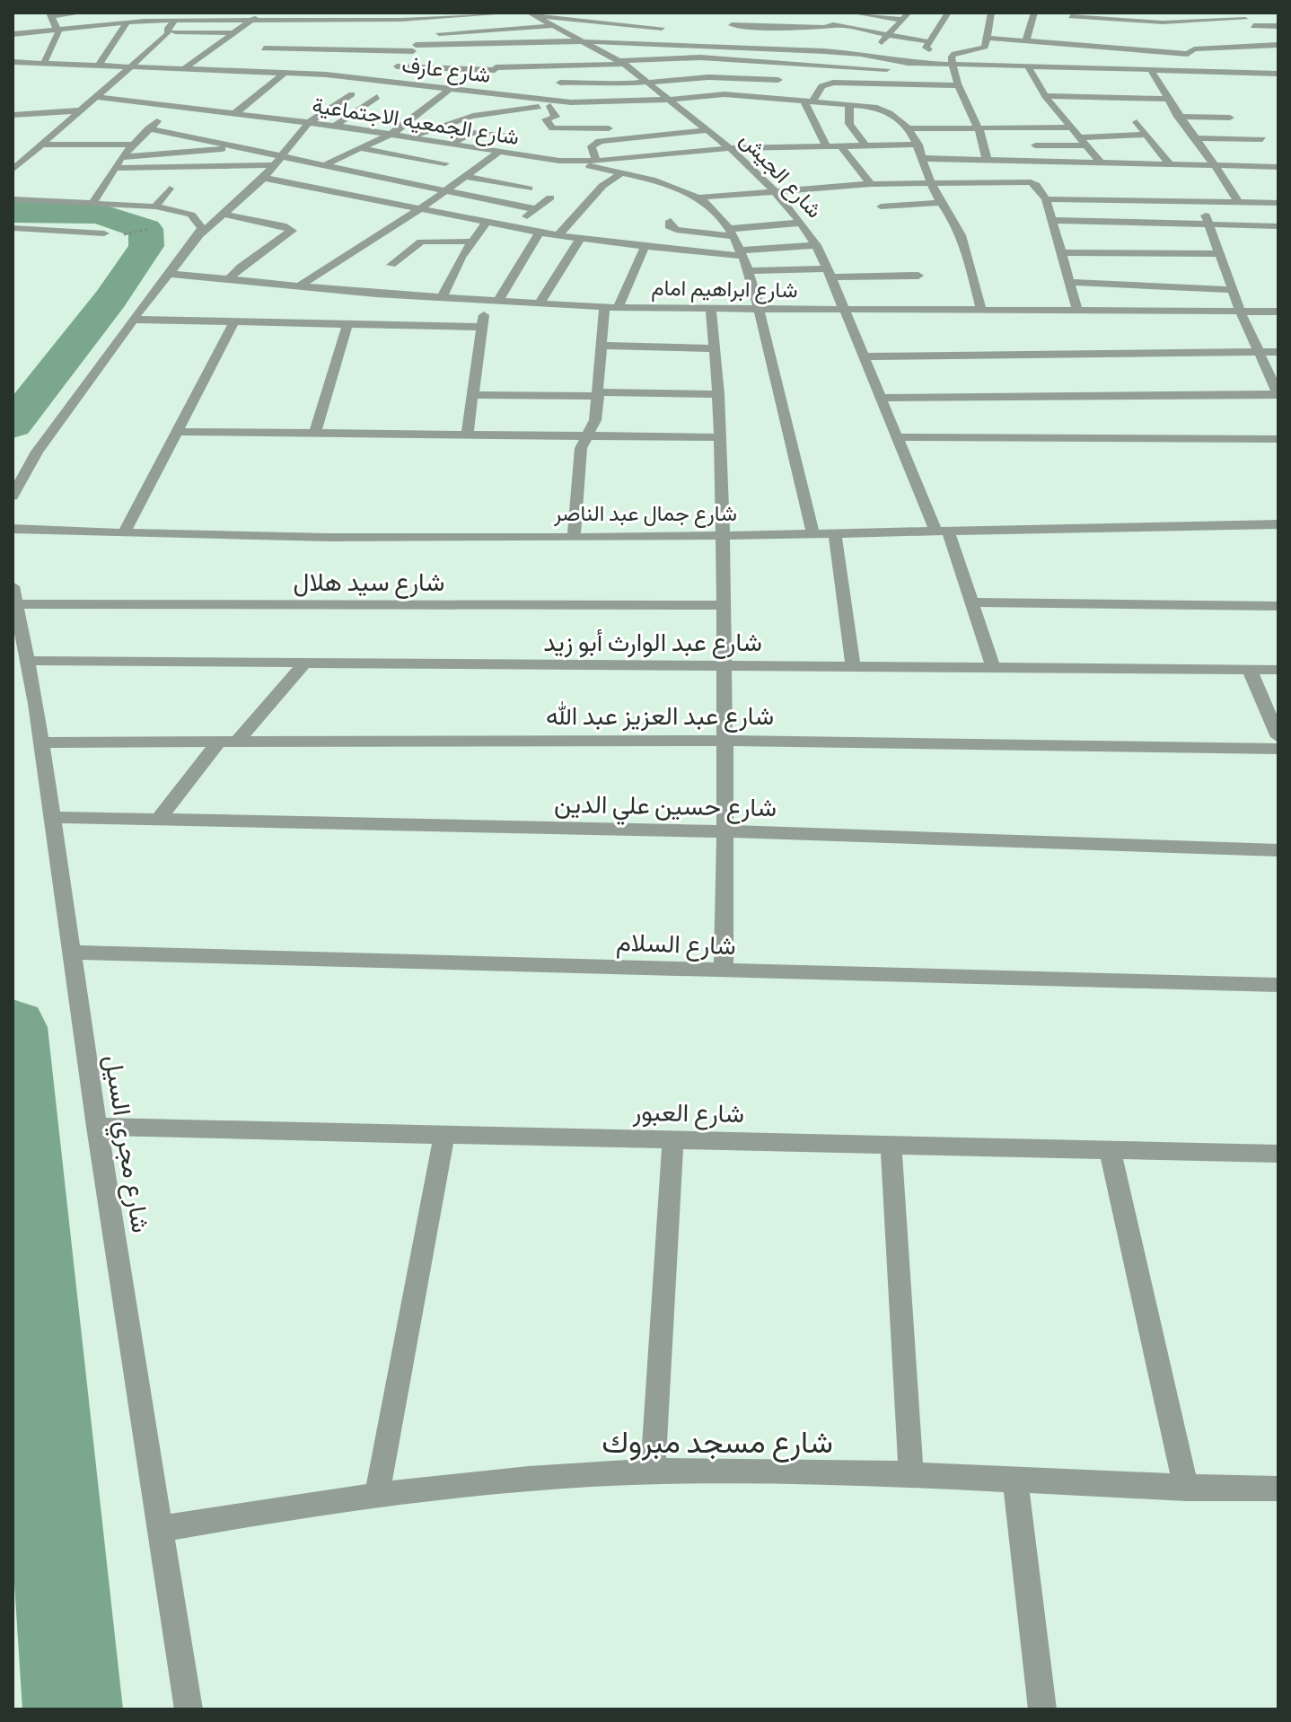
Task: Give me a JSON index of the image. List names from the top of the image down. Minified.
{"streets":{"street":["شارع عارف","شارع الجمعيه الاجتماعية","شارع الجيش","شارع ابراهيم امام","شارع جمال عبد الناصر","شارع سيد هلال","شارع عبد الوارث أبو زيد","شارع عبد العزيز عبد الله","شارع حسين علي الدين","شارع السلام","شارع العبور","شارع مجري السيل","شارع مسجد مبروك"]},"crossings":[["شارع الجمعيه الاجتماعية","شارع الجيش"],["شارع الجيش","شارع ابراهيم امام"],["شارع الجيش","شارع جمال عبد الناصر"],["شارع الجيش","شارع عبد الوارث أبو زيد"],["شارع سيد هلال","شارع مجري السيل"],["شارع عبد الوارث أبو زيد","شارع مجري السيل"],["شارع عبد العزيز عبد الله","شارع مجري السيل"],["شارع حسين علي الدين","شارع مجري السيل"],["شارع السلام","شارع مجري السيل"],["شارع العبور","شارع مجري السيل"],["شارع مجري السيل","شارع مسجد مبروك"]]}
